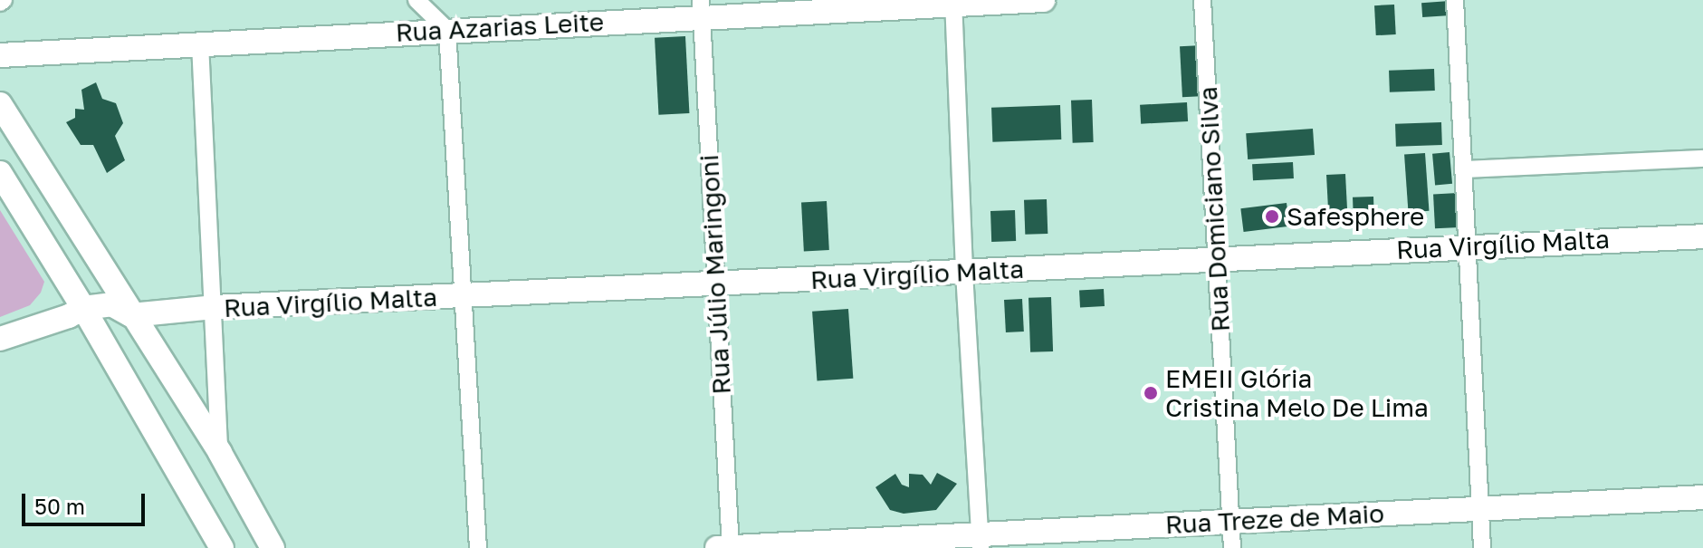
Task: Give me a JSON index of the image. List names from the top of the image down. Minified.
{"streets":{"street":["Rua Azarias Leite","Rua Domiciano Silva","Rua Virgílio Malta","Rua Júlio Maringoni","Rua Treze de Maio"]},"crossings":[["Rua Azarias Leite","Rua Júlio Maringoni"],["Rua Domiciano Silva","Rua Virgílio Malta"],["Rua Domiciano Silva","Rua Treze de Maio"],["Rua Virgílio Malta","Rua Júlio Maringoni"],["Rua Júlio Maringoni","Rua Treze de Maio"]],"places":["Safesphere","EMEII Glória Cristina Melo De Lima"],"scale_bar":"50 m"}
